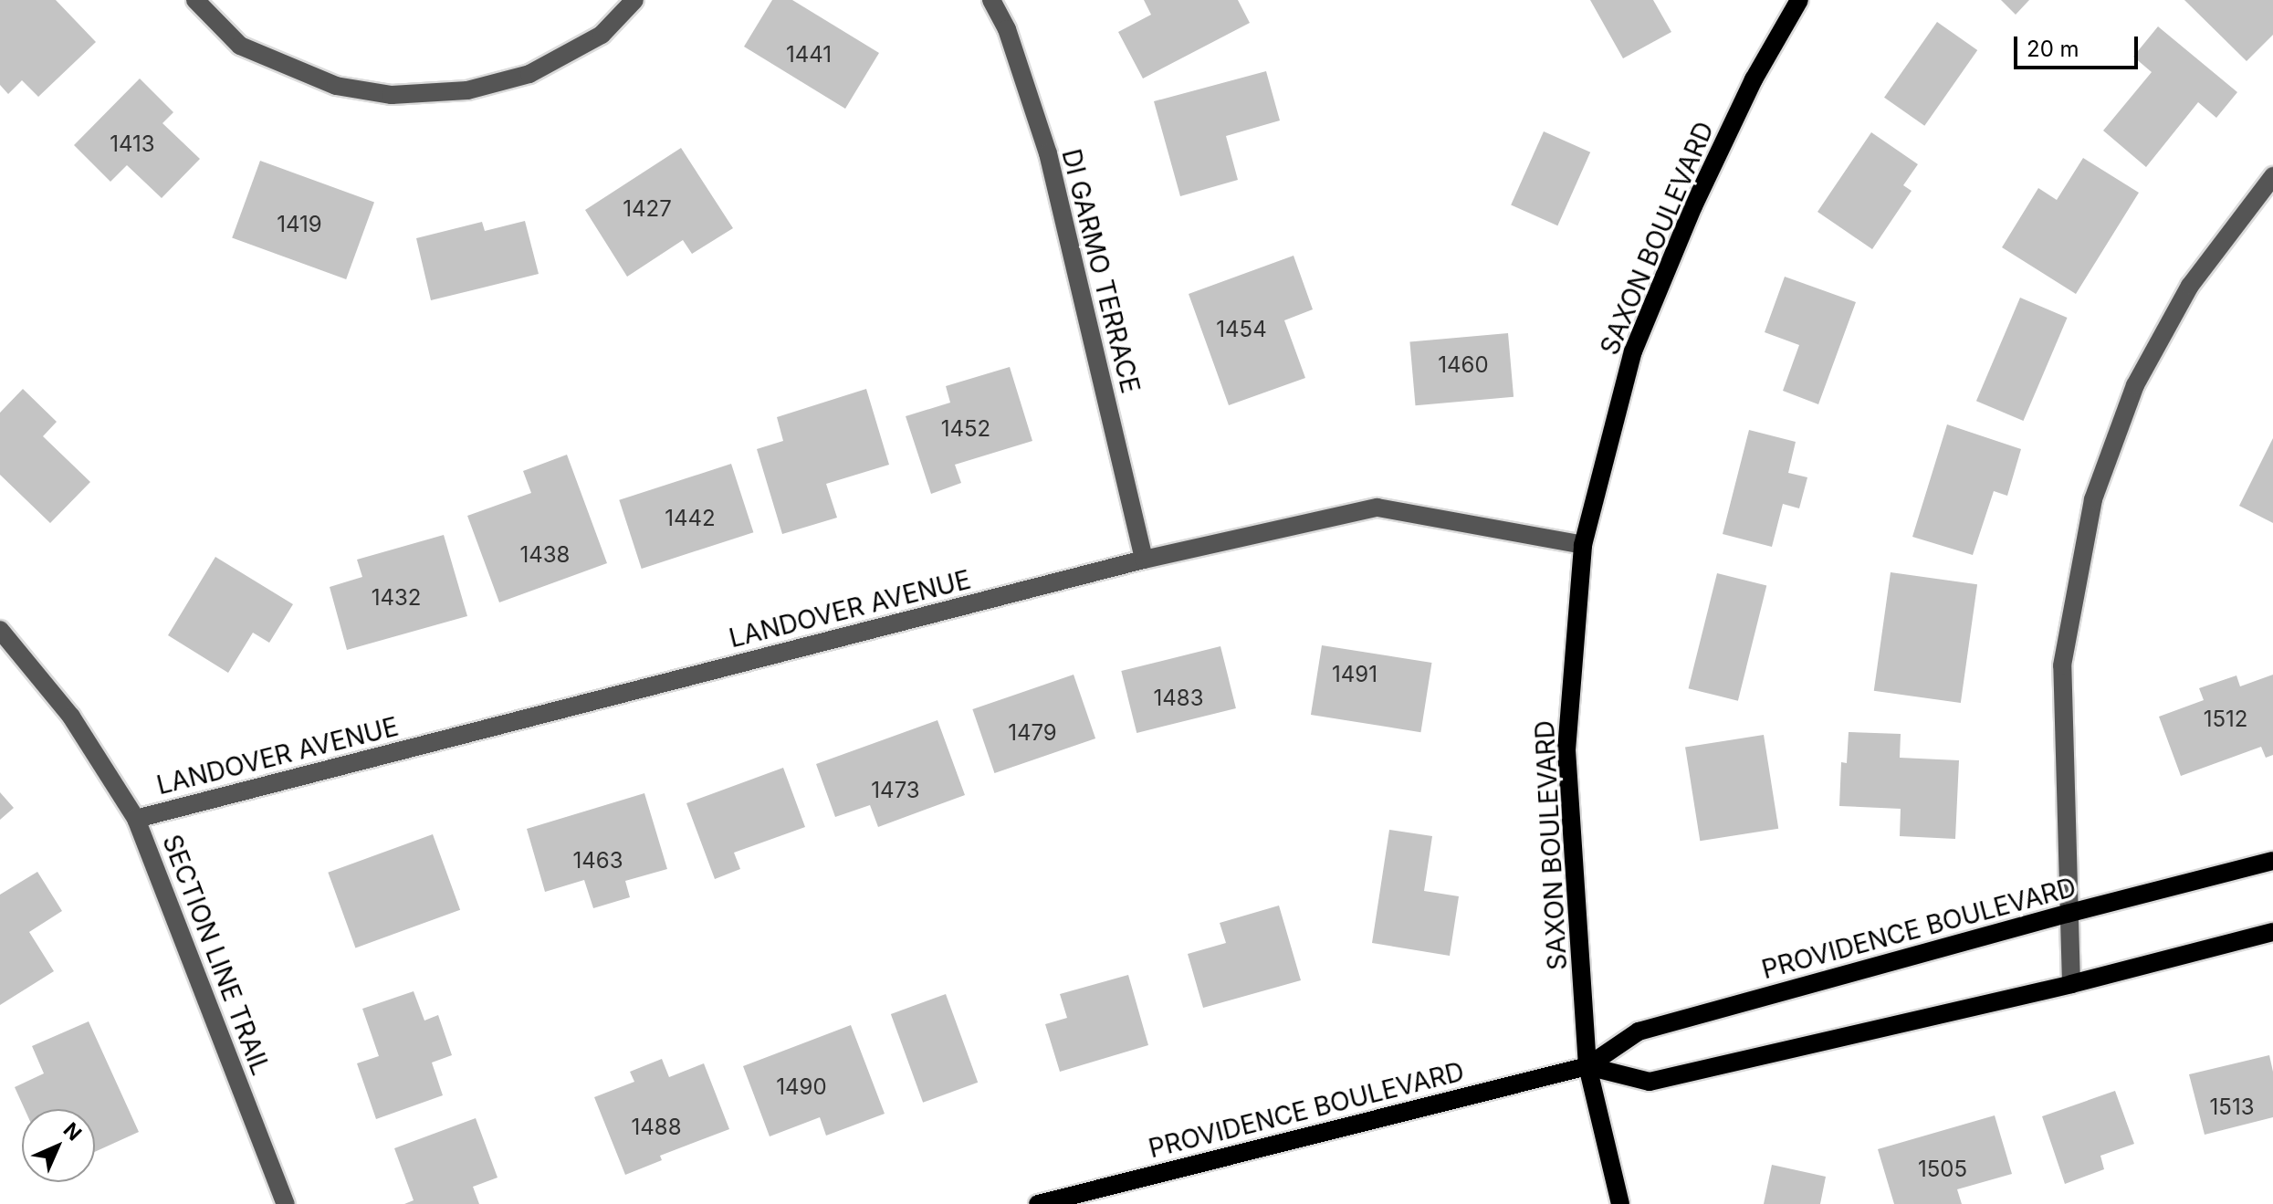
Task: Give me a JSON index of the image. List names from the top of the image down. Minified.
{"streets":{"main road":["SAXON BOULEVARD","PROVIDENCE BOULEVARD"],"street":["DI GARMO TERRACE","LANDOVER AVENUE","SECTION LINE TRAIL"]},"crossings":[["SAXON BOULEVARD","LANDOVER AVENUE"],["SAXON BOULEVARD","PROVIDENCE BOULEVARD"],["DI GARMO TERRACE","LANDOVER AVENUE"],["LANDOVER AVENUE","SECTION LINE TRAIL"]],"house_numbers":["1441","1413","1427","1419","1454","1460","1452","1442","1438","1432","1491","1483","1512","1479","1473","1463","1490","1513","1488","1505"],"scale_bar":"20 m","north":"top right"}
